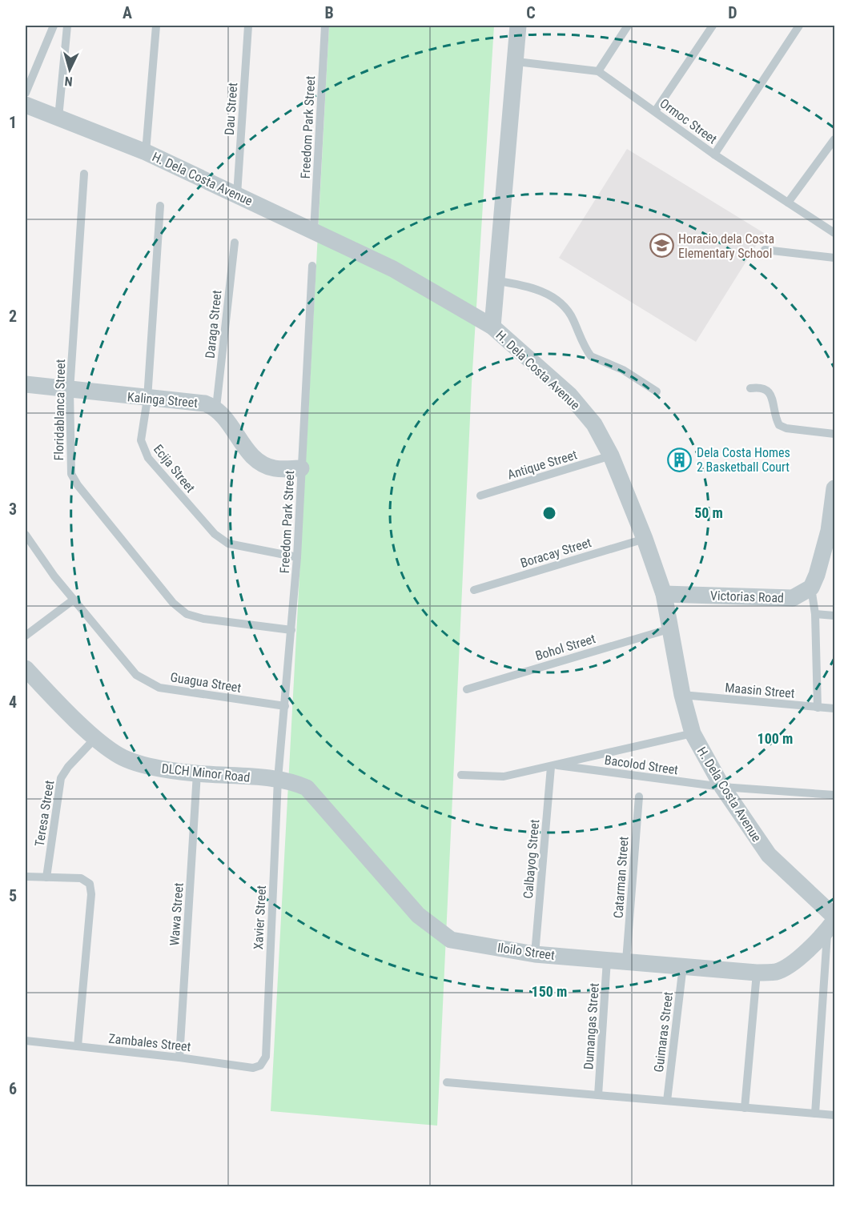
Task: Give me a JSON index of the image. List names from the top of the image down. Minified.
{"streets":{"street":["H. Dela Costa Avenue","Kalinga Street","Victorias Road","DLCH Minor Road","Iloilo Street"],"lane":["Dau Street","Ormoc Street","Freedom Park Street","Daraga Street","Floridablanca Street","Antique Street","Ecija Street","Boracay Street","Bohol Street","Guagua Street","Maasin Street","Bacolod Street","Teresa Street","Calbayog Street","Catarman Street","Wawa Street","Xavier Street","Dumangas Street","Guimaras Street","Zambales Street"]},"crossings":[["Dau Street","H. Dela Costa Avenue"],["Freedom Park Street","H. Dela Costa Avenue"],["Freedom Park Street","Kalinga Street"],["Freedom Park Street","Floridablanca Street"],["Freedom Park Street","Ecija Street"],["Freedom Park Street","Guagua Street"],["Freedom Park Street","DLCH Minor Road"],["Freedom Park Street","Xavier Street"],["Freedom Park Street","Iloilo Street"],["H. Dela Costa Avenue","Antique Street"],["H. Dela Costa Avenue","Boracay Street"],["H. Dela Costa Avenue","Victorias Road"],["H. Dela Costa Avenue","Bohol Street"],["H. Dela Costa Avenue","Maasin Street"],["H. Dela Costa Avenue","Bacolod Street"],["H. Dela Costa Avenue","Iloilo Street"],["Daraga Street","Kalinga Street"],["Kalinga Street","Floridablanca Street"],["Kalinga Street","Ecija Street"],["Bacolod Street","Calbayog Street"],["DLCH Minor Road","Teresa Street"],["DLCH Minor Road","Wawa Street"],["DLCH Minor Road","Xavier Street"],["DLCH Minor Road","Iloilo Street"],["Calbayog Street","Iloilo Street"],["Catarman Street","Iloilo Street"],["Wawa Street","Zambales Street"],["Xavier Street","Iloilo Street"],["Xavier Street","Zambales Street"],["Iloilo Street","Dumangas Street"],["Iloilo Street","Guimaras Street"]],"places":{"school or university":["Horacio dela Costa Elementary School"],"building":["Dela Costa Homes 2 Basketball Court"]},"north":"bottom","grid":{"columns":["A","B","C","D"],"rows":["1","2","3","4","5","6"]},"rings":["50 m","100 m","150 m"]}
